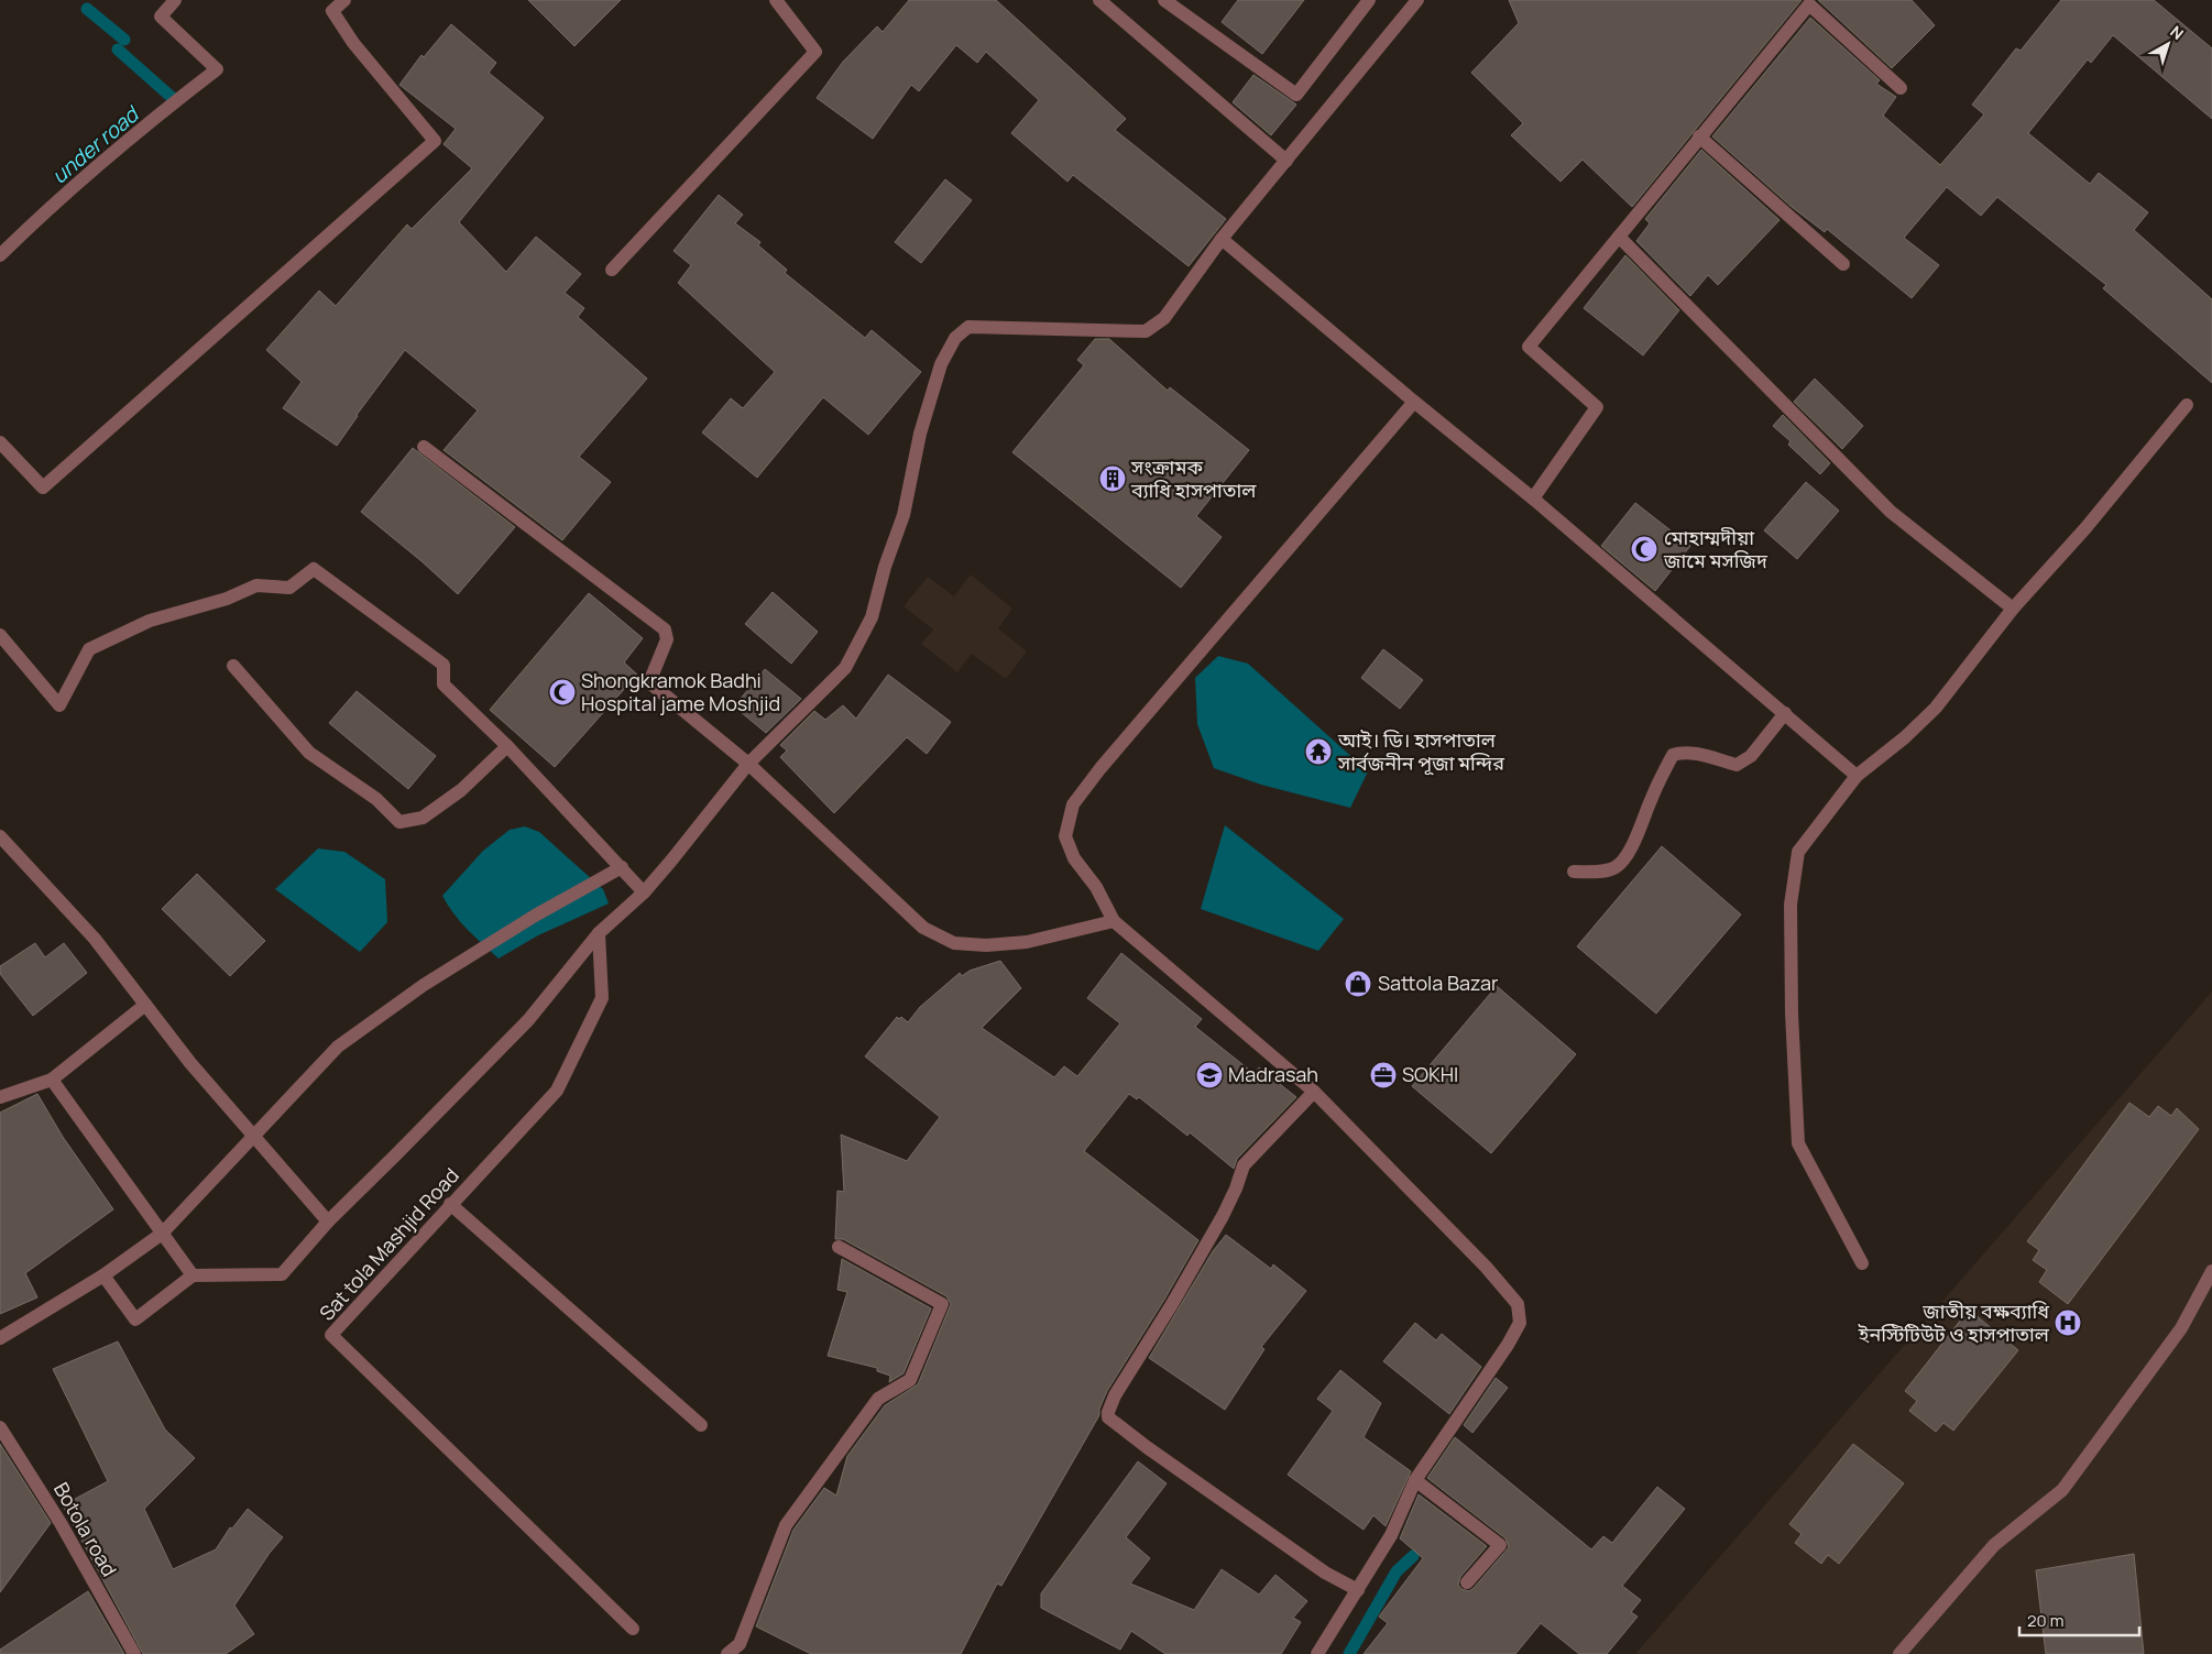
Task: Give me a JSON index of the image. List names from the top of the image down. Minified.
{"streets":{"street":["Sat tola Mashjid Road","Botola road"]},"water":["under road"],"places":{"building":["সংক্রামক ব্যাধি হাসপাতাল"],"mosque":["মোহাম্মদীয়া জামে মসজিদ","Shongkramok Badhi Hospital jame Moshjid"],"temple":["আই। ডি। হাসপাতাল সার্বজনীন পূজা মন্দির"],"shop":["Sattola Bazar"],"school or university":["Madrasah"],"office":["SOKHI"],"hospital":["জাতীয় বক্ষব্যাধি ইনস্টিটিউট ও হাসপাতাল"]},"scale_bar":"20 m","north":"top right"}
